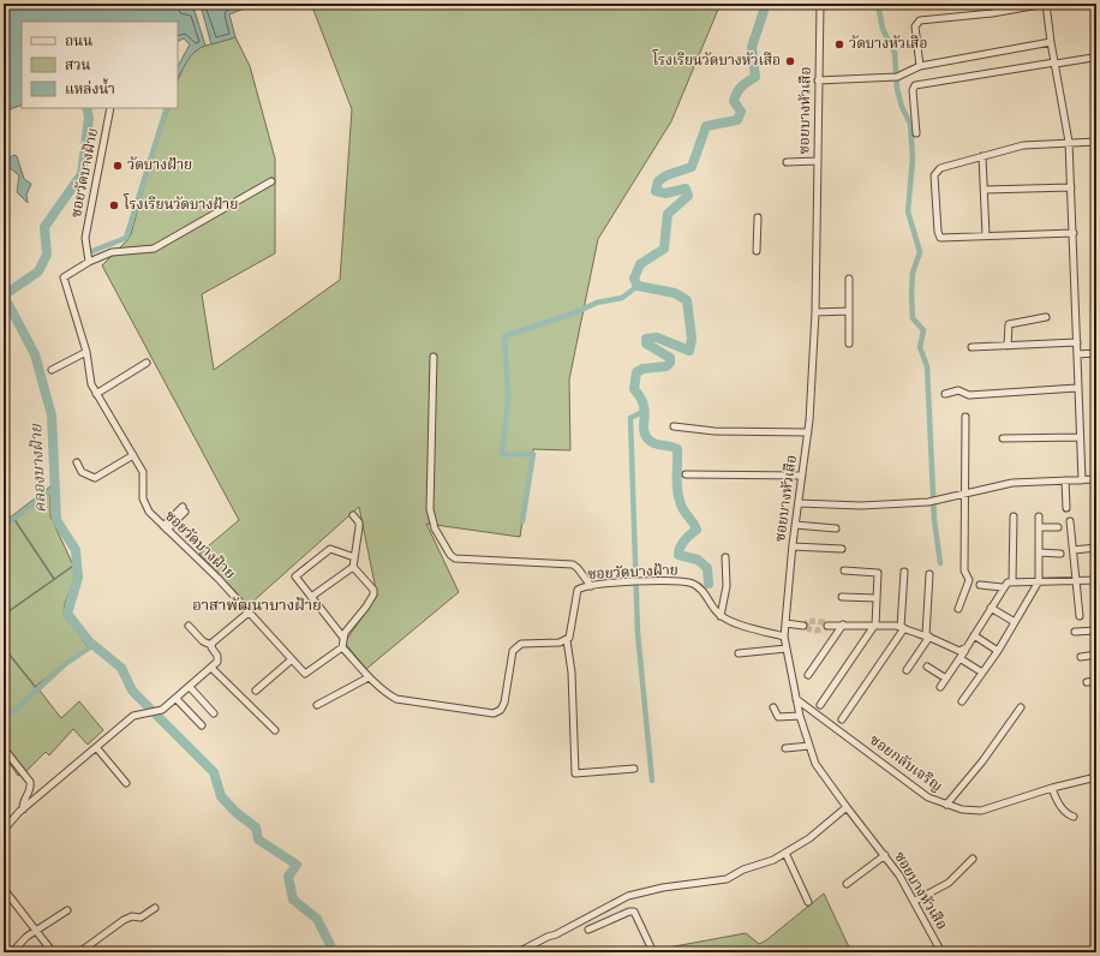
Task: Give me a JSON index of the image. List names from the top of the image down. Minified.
{"streets":{"street":["ซอยบางหัวเสือ","ซอยวัดบางฝ้าย","ซอยกลับเจริญ"]},"crossings":[["ซอยบางหัวเสือ","ซอยกลับเจริญ"]],"districts":["อาสาพัฒนาบางฝ้าย"],"water":["คลองบางฝ้าย"],"places":["วัดบางหัวเสือ","โรงเรียนวัดบางหัวเสือ","วัดบางฝ้าย","โรงเรียนวัดบางฝ้าย"],"legend":["ถนน","สวน","แหล่งน้ำ"]}
